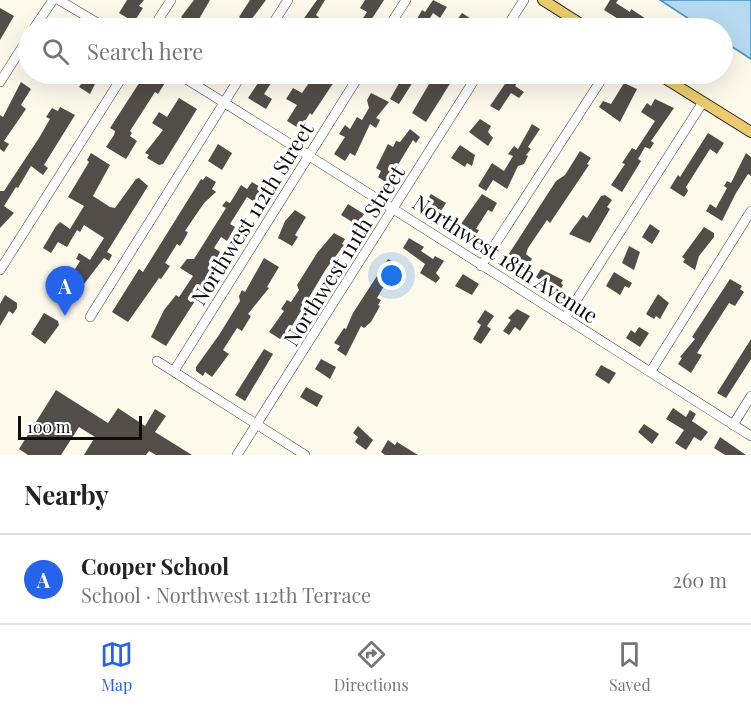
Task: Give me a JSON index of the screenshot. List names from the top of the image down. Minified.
{"streets":{"street":["Northwest 112th Street","Northwest 111th Street","Northwest 18th Avenue"]},"crossings":[["Northwest 112th Street","Northwest 18th Avenue"],["Northwest 111th Street","Northwest 18th Avenue"]],"scale_bar":"100 m","page":{"search":"Search here","pins":"A","scale":"100 m","heading":"Nearby","list":[{"mark":"A","name":"Cooper School","note":"School · Northwest 112th Terrace","value":"260 m"}],"nav":["Map","Directions","Saved"]}}
